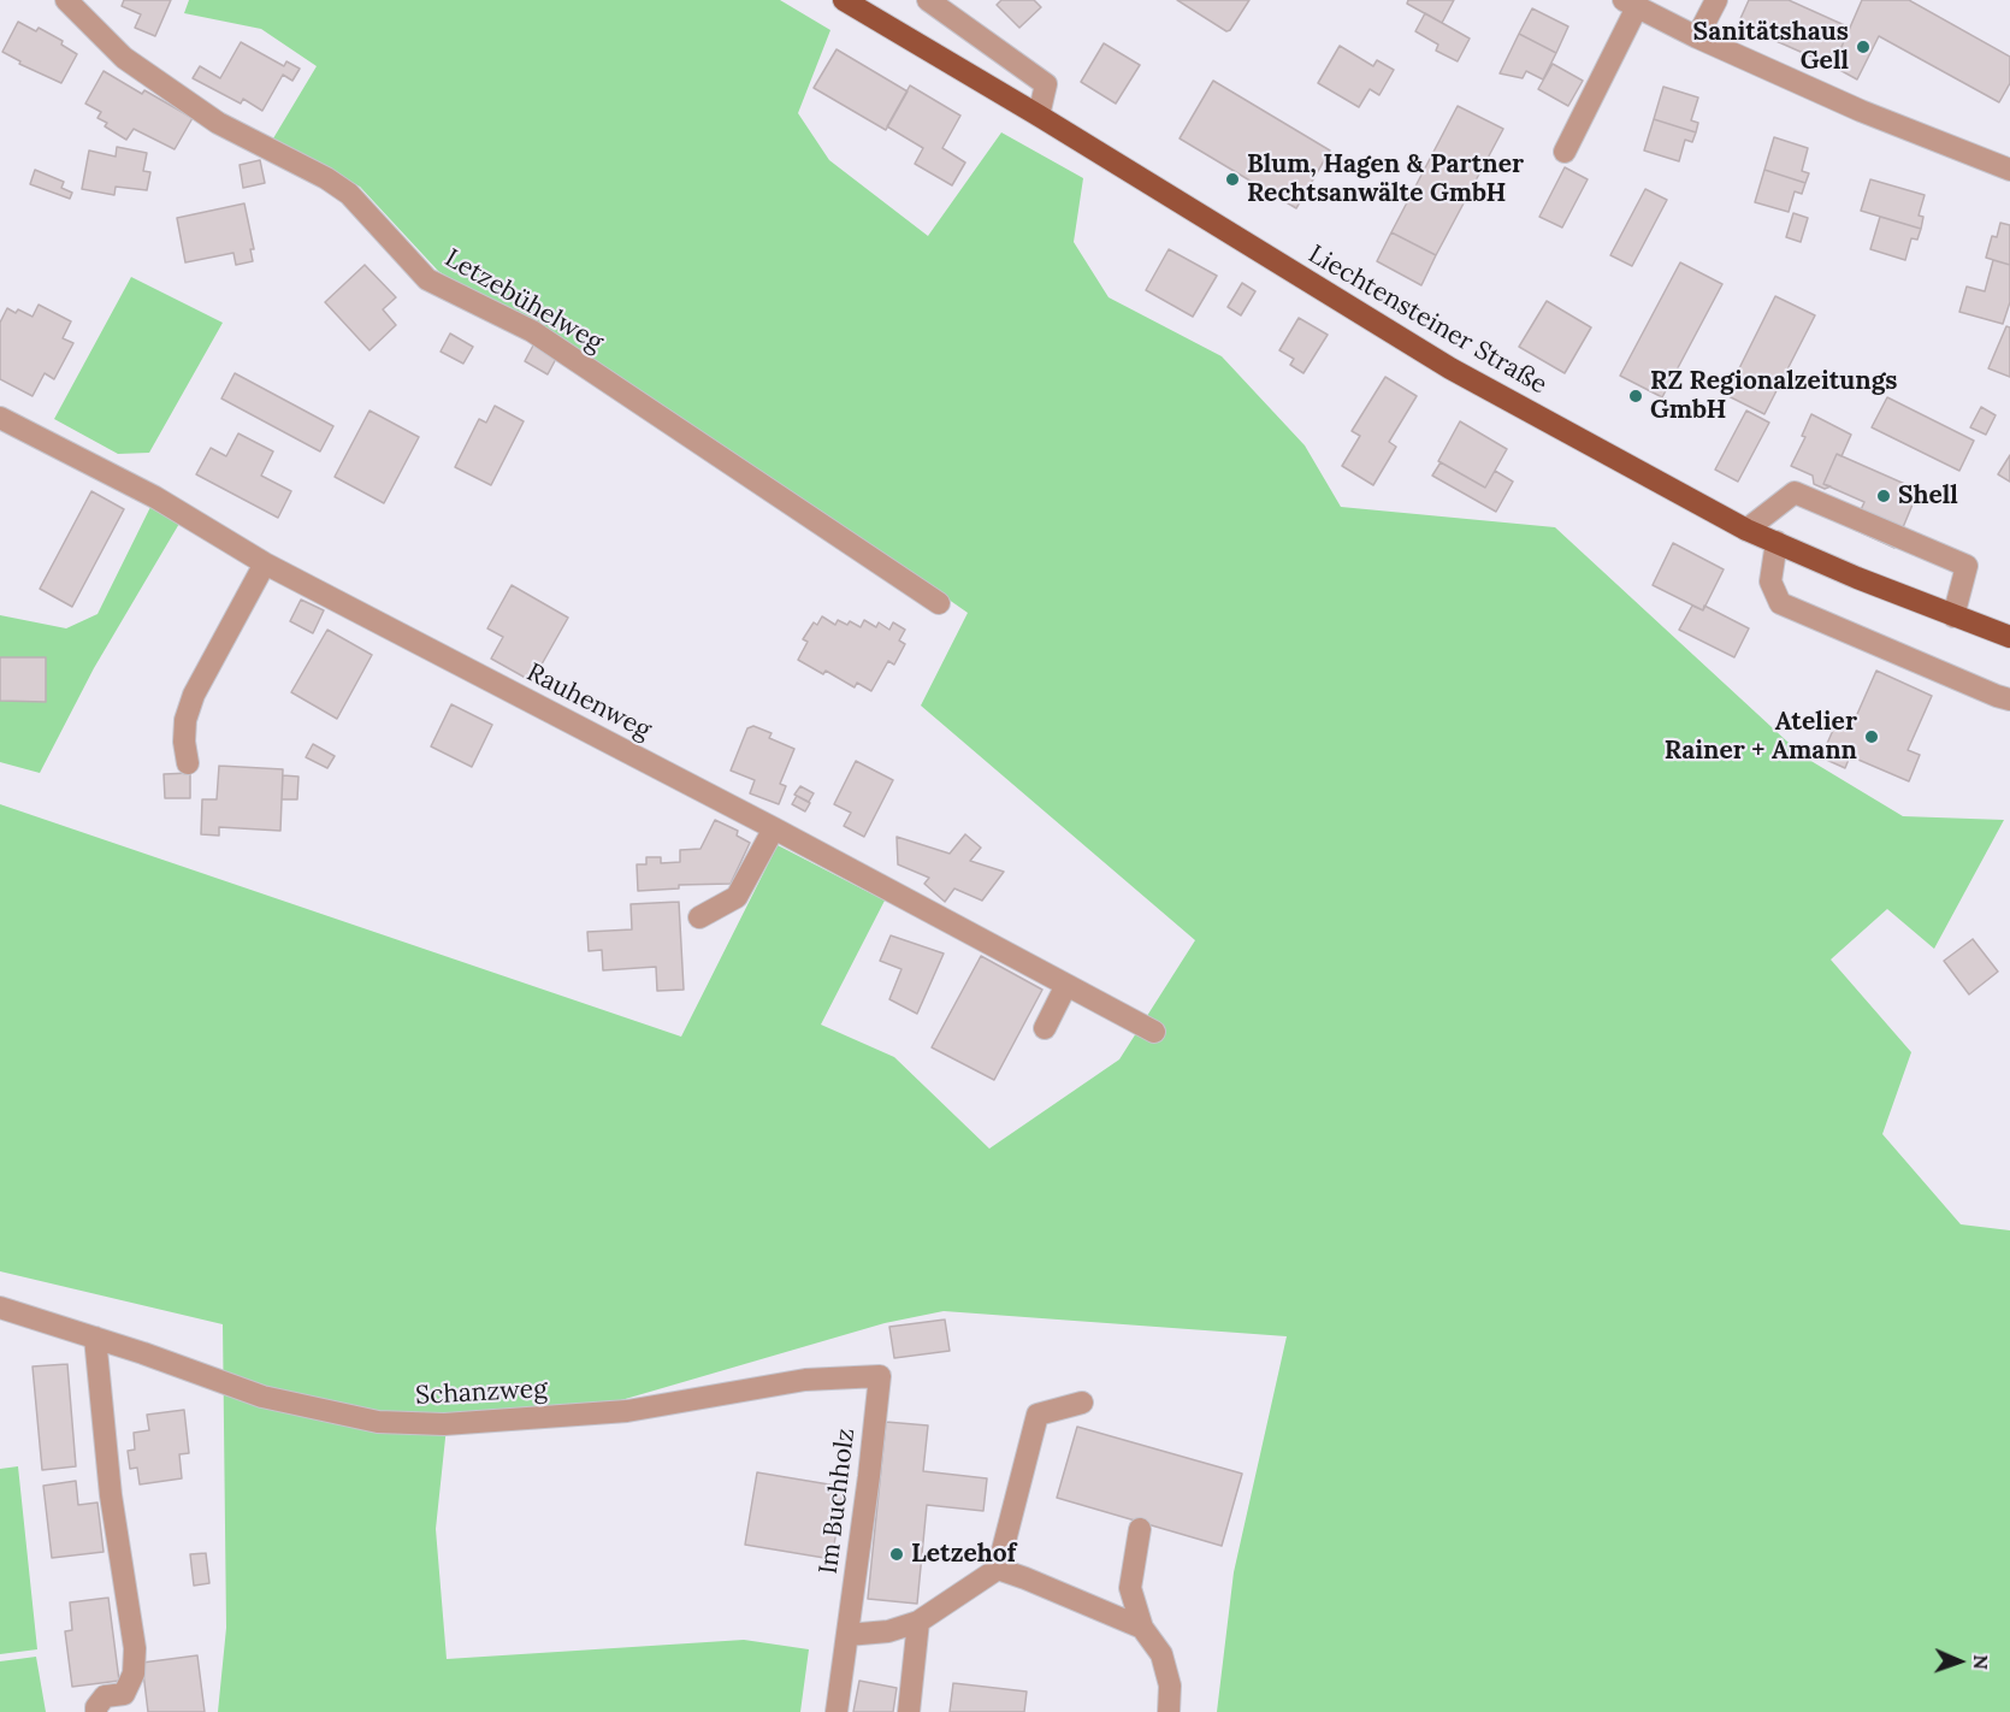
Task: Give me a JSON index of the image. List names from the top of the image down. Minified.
{"streets":{"main road":["Liechtensteiner Straße"],"street":["Letzebühelweg","Rauhenweg","Schanzweg","Im Buchholz"]},"crossings":[["Schanzweg","Im Buchholz"]],"places":["Sanitätshaus Gell","Blum, Hagen & Partner Rechtsanwälte GmbH","RZ Regionalzeitungs GmbH","Shell","Atelier Rainer + Amann","Letzehof"],"north":"right"}
